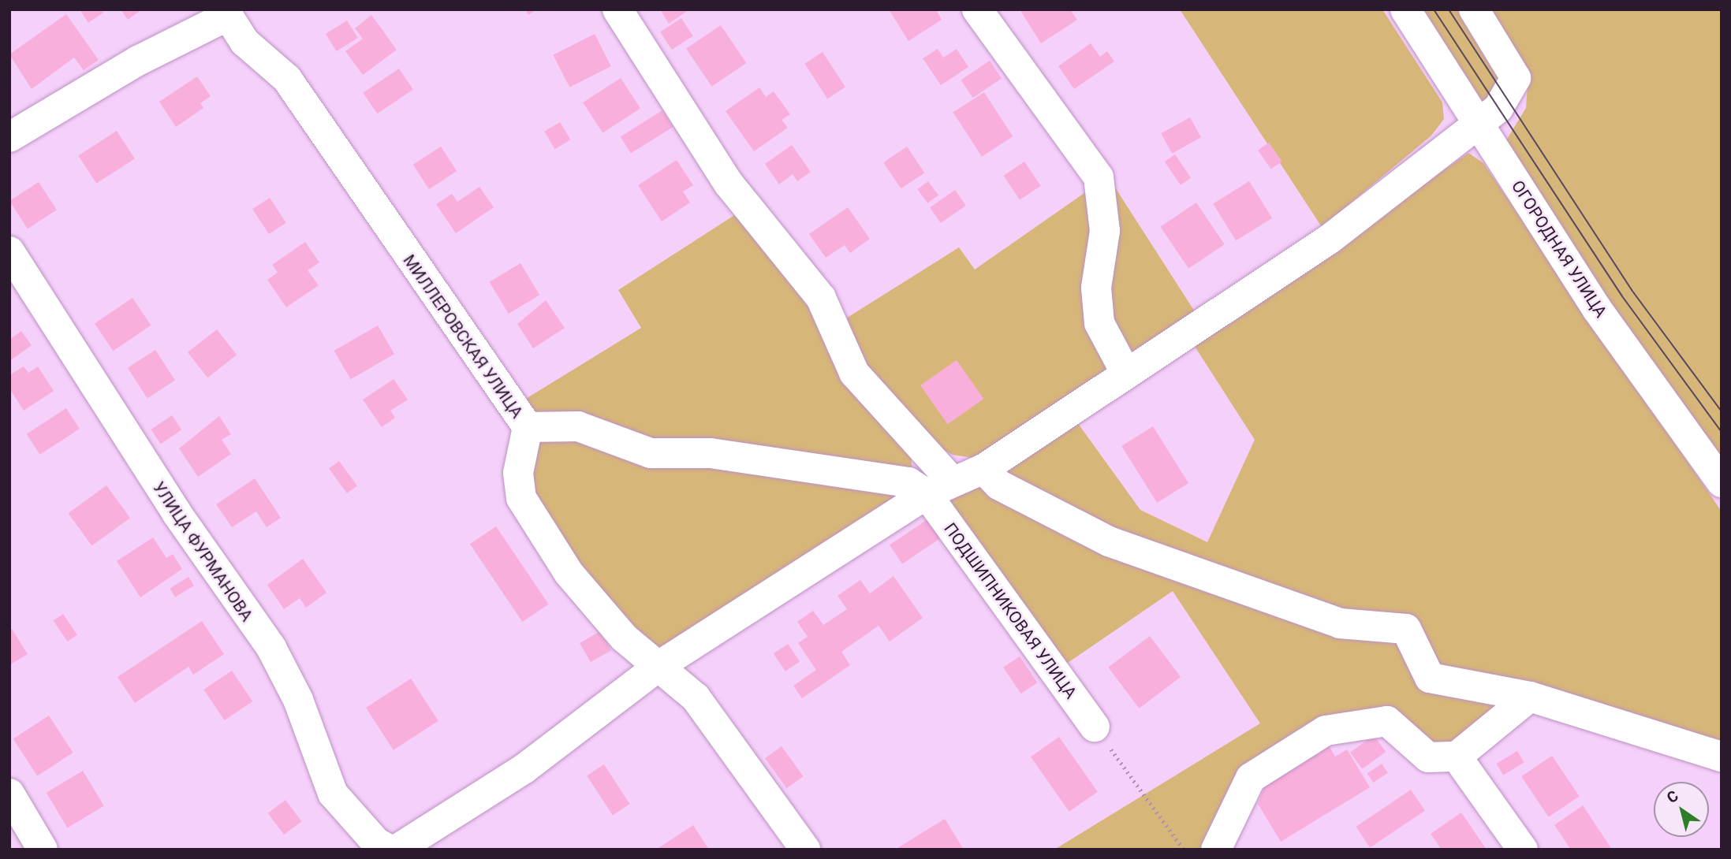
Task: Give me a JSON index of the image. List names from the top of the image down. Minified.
{"streets":{"street":["ОГОРОДНАЯ УЛИЦА","МИЛЛЕРОВСКАЯ УЛИЦА","УЛИЦА ФУРМАНОВА","ПОДШИПНИКОВАЯ УЛИЦА"]},"north":"top left"}
